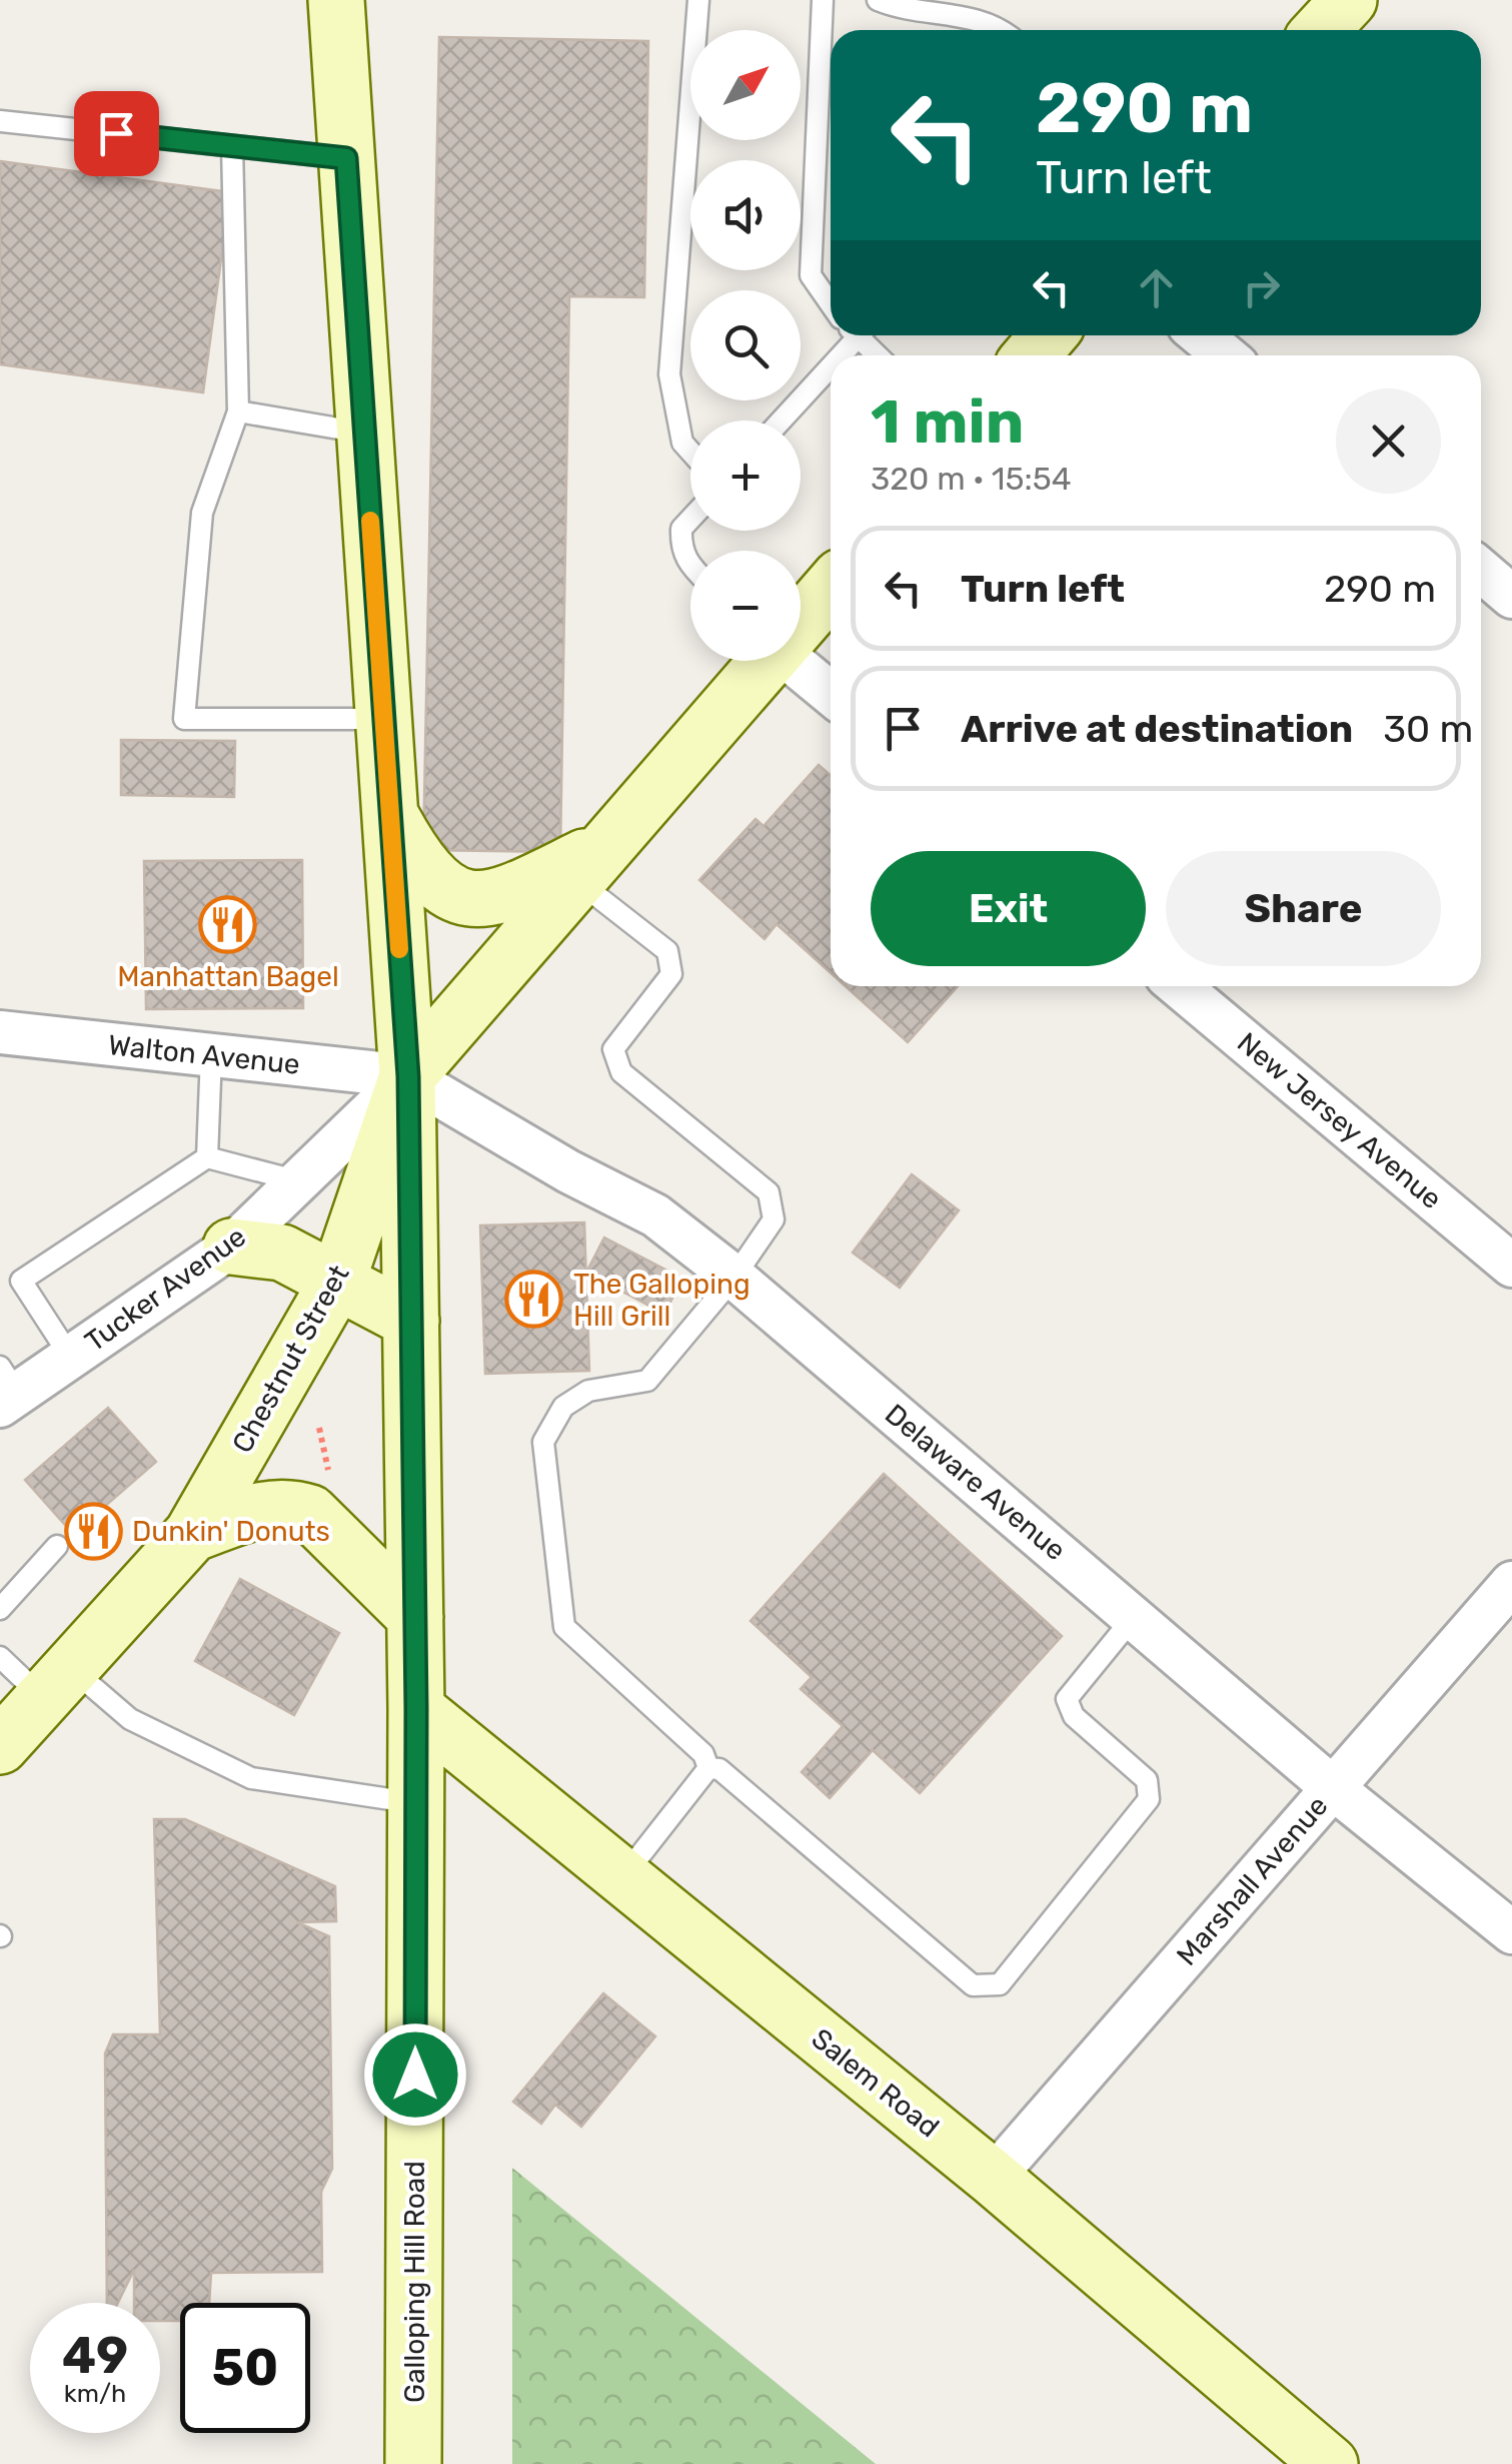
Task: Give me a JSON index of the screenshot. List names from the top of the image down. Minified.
{"streets":{"main road":["Chestnut Street","Salem Road","Galloping Hill Road"],"street":["Walton Avenue","New Jersey Avenue","Tucker Avenue","Delaware Avenue","Marshall Avenue"]},"crossings":[["Walton Avenue","Tucker Avenue"],["Walton Avenue","Chestnut Street"],["Walton Avenue","Delaware Avenue"],["Walton Avenue","Galloping Hill Road"],["Tucker Avenue","Chestnut Street"],["Tucker Avenue","Delaware Avenue"],["Tucker Avenue","Galloping Hill Road"],["Chestnut Street","Delaware Avenue"],["Chestnut Street","Galloping Hill Road"],["Delaware Avenue","Marshall Avenue"],["Delaware Avenue","Galloping Hill Road"],["Marshall Avenue","Salem Road"],["Salem Road","Galloping Hill Road"]],"places":{"restaurant":["Manhattan Bagel","The Galloping Hill Grill","Dunkin' Donuts"]},"north":"top right","page":{"map_buttons":["+","−"],"turn":["290 m","Turn left"],"heading":["1 min","320 m · 15:54"],"list":[{"name":"Turn left","value":"290 m"},{"name":"Arrive at destination","value":"30 m"}],"buttons":["Exit","Share"],"speed":"49 km/h","limit":"50"}}
